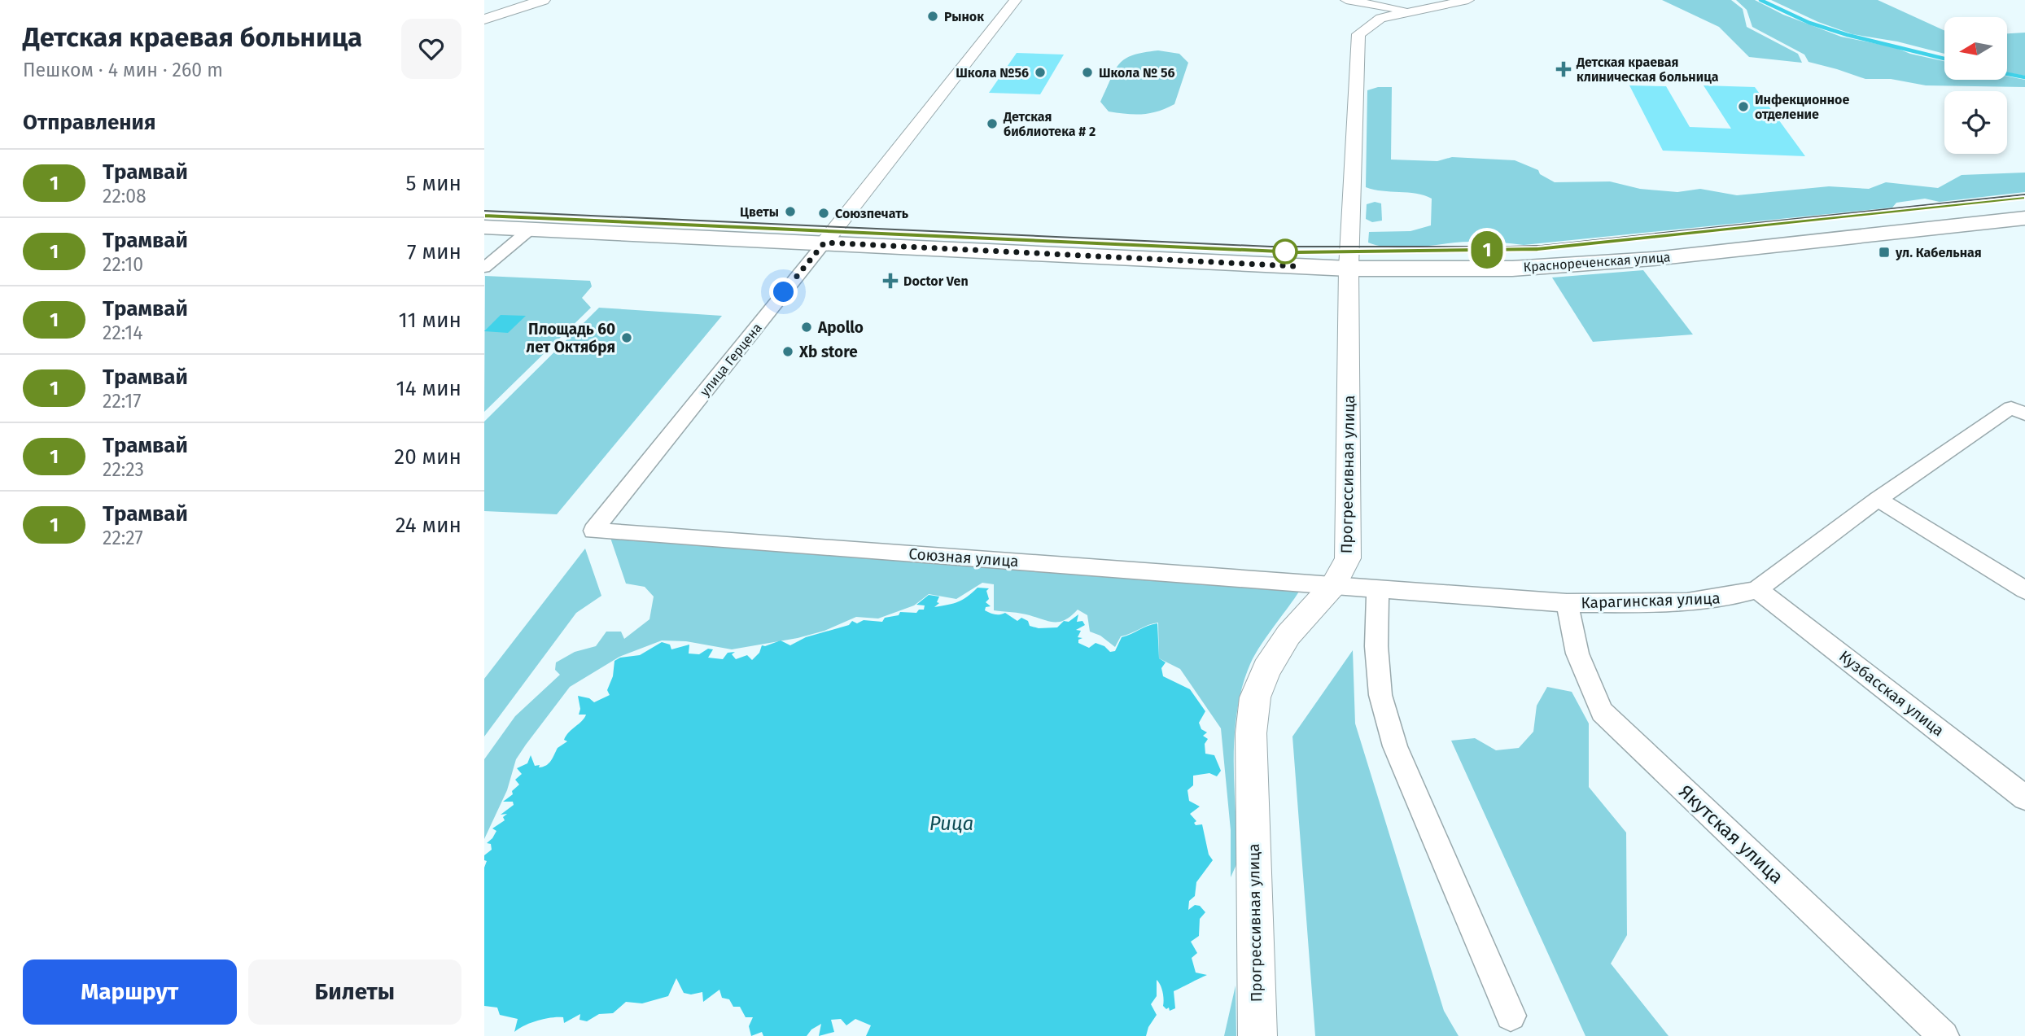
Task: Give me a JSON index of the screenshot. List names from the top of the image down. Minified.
{"streets":{"main road":["Краснореченская улица"],"street":["улица Герцена","Прогрессивная улица","Союзная улица","Карагинская улица","Кузбасская улица","Якутская улица"]},"crossings":[["Краснореченская улица","улица Герцена"],["Краснореченская улица","Прогрессивная улица"],["улица Герцена","Союзная улица"],["Прогрессивная улица","Союзная улица"],["Прогрессивная улица","Карагинская улица"],["Союзная улица","Карагинская улица"],["Карагинская улица","Кузбасская улица"],["Карагинская улица","Якутская улица"]],"water":["Рица"],"places":{"other":["Рынок","Школа №56","Школа № 56","Инфекционное отделение","Детская библиотека # 2","Цветы","Союзпечать","Apollo","Площадь 60 лет Октября","Xb store"],"health":["Детская краевая клиническая больница","Doctor Ven"],"transit":["ул. Кабельная"]},"lines":["tram line 1"],"north":"left","page":{"heading":[["Детская краевая больница","Пешком · 4 мин · 260 m"],"Отправления"],"on_map":"1","list":[{"mark":"1","name":"Трамвай","note":"22:08","value":"5 мин"},{"mark":"1","name":"Трамвай","note":"22:10","value":"7 мин"},{"mark":"1","name":"Трамвай","note":"22:14","value":"11 мин"},{"mark":"1","name":"Трамвай","note":"22:17","value":"14 мин"},{"mark":"1","name":"Трамвай","note":"22:23","value":"20 мин"},{"mark":"1","name":"Трамвай","note":"22:27","value":"24 мин"}],"buttons":["Маршрут","Билеты"]}}
